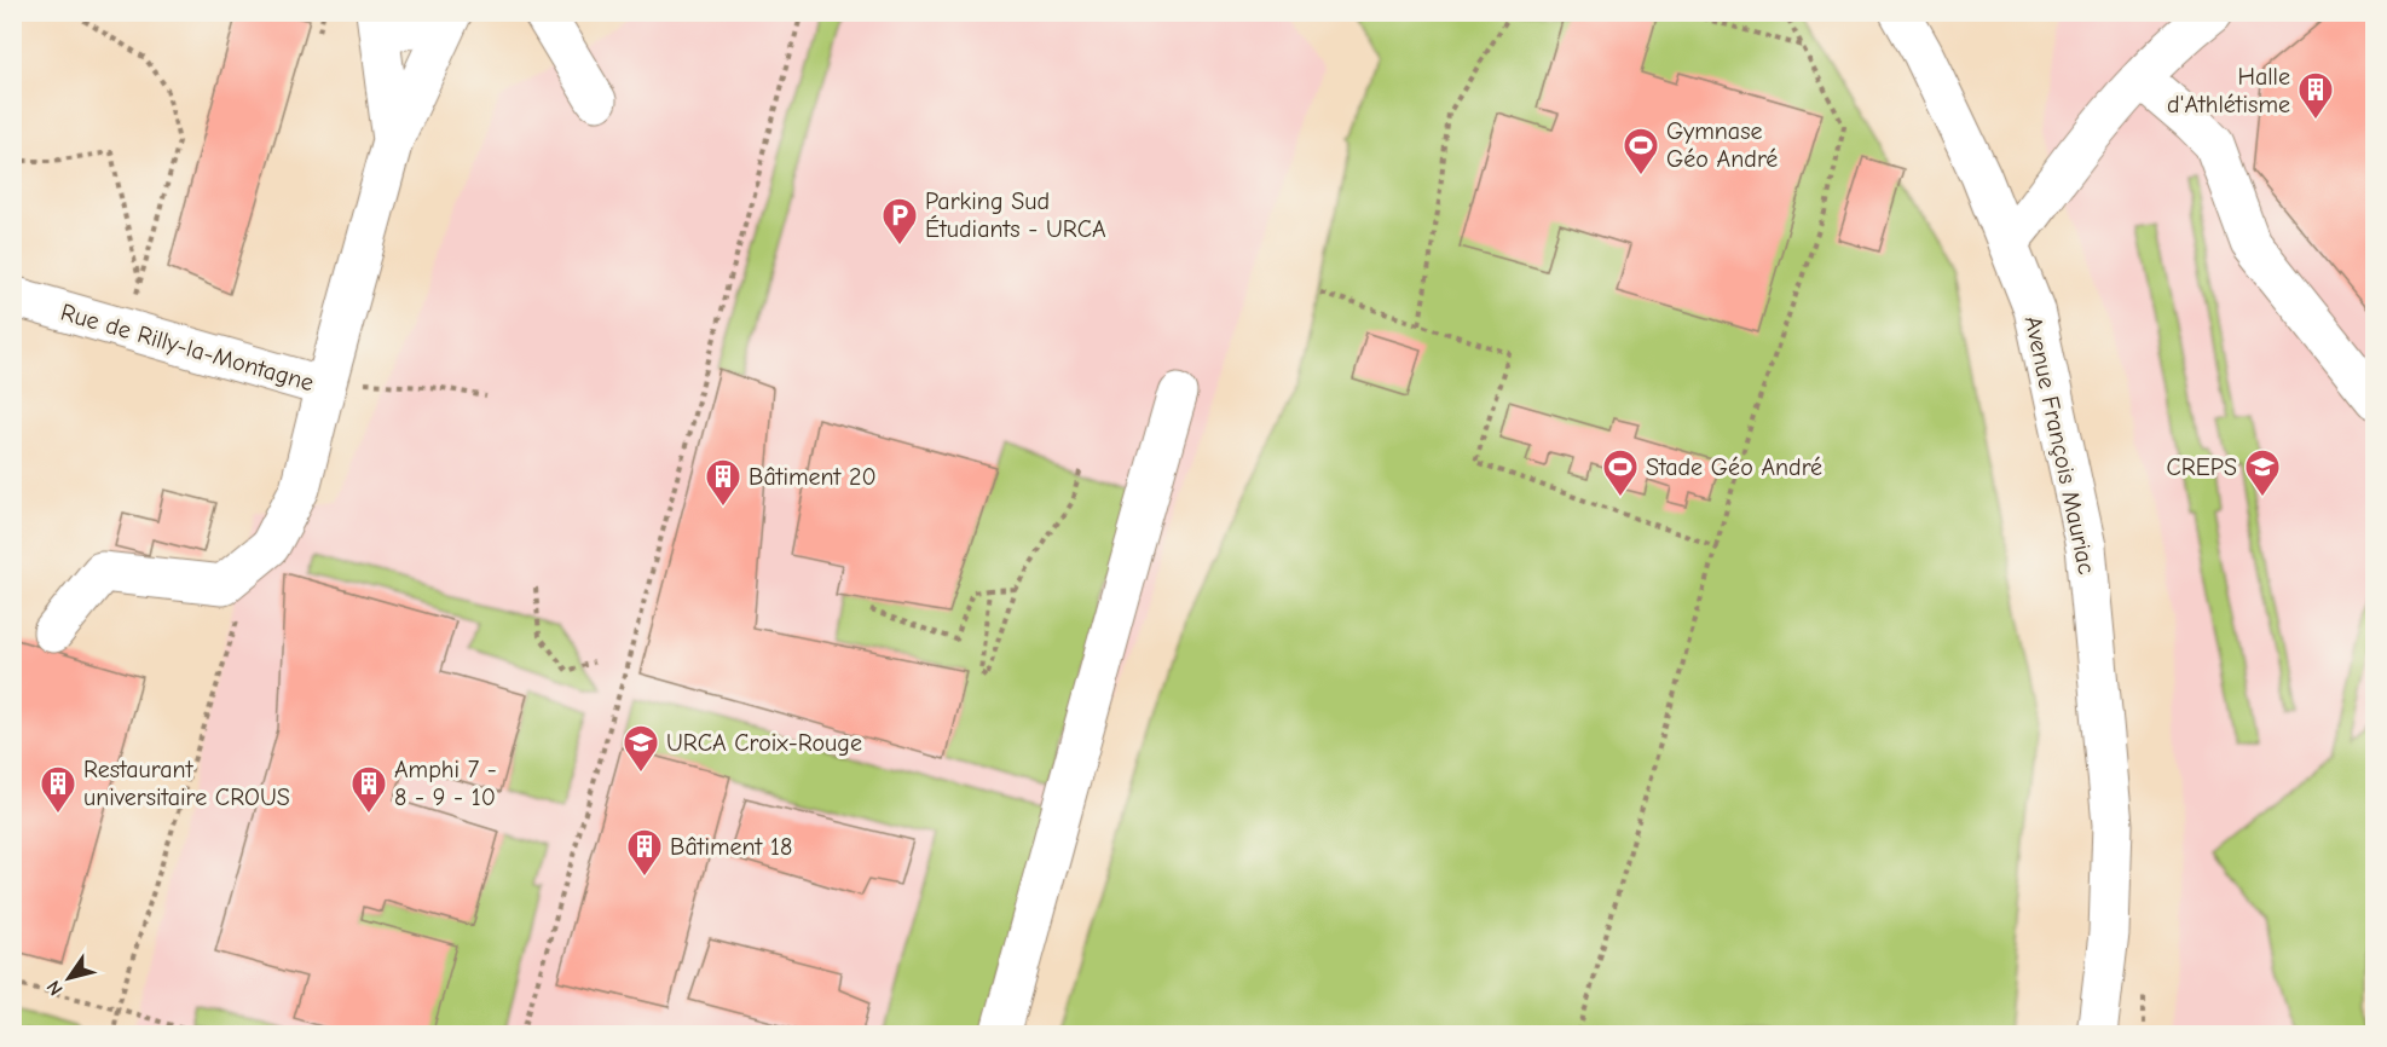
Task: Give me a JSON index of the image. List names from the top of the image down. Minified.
{"streets":{"street":["Rue de Rilly-la-Montagne","Avenue François Mauriac"]},"places":{"building":["Halle d'Athlétisme","Bâtiment 20","Restaurant universitaire CROUS","Amphi 7 - 8 - 9 - 10","Bâtiment 18"],"sports":["Gymnase Géo André","Stade Géo André"],"parking":["Parking Sud Étudiants - URCA"],"school or university":["CREPS","URCA Croix-Rouge"]},"north":"bottom left"}
